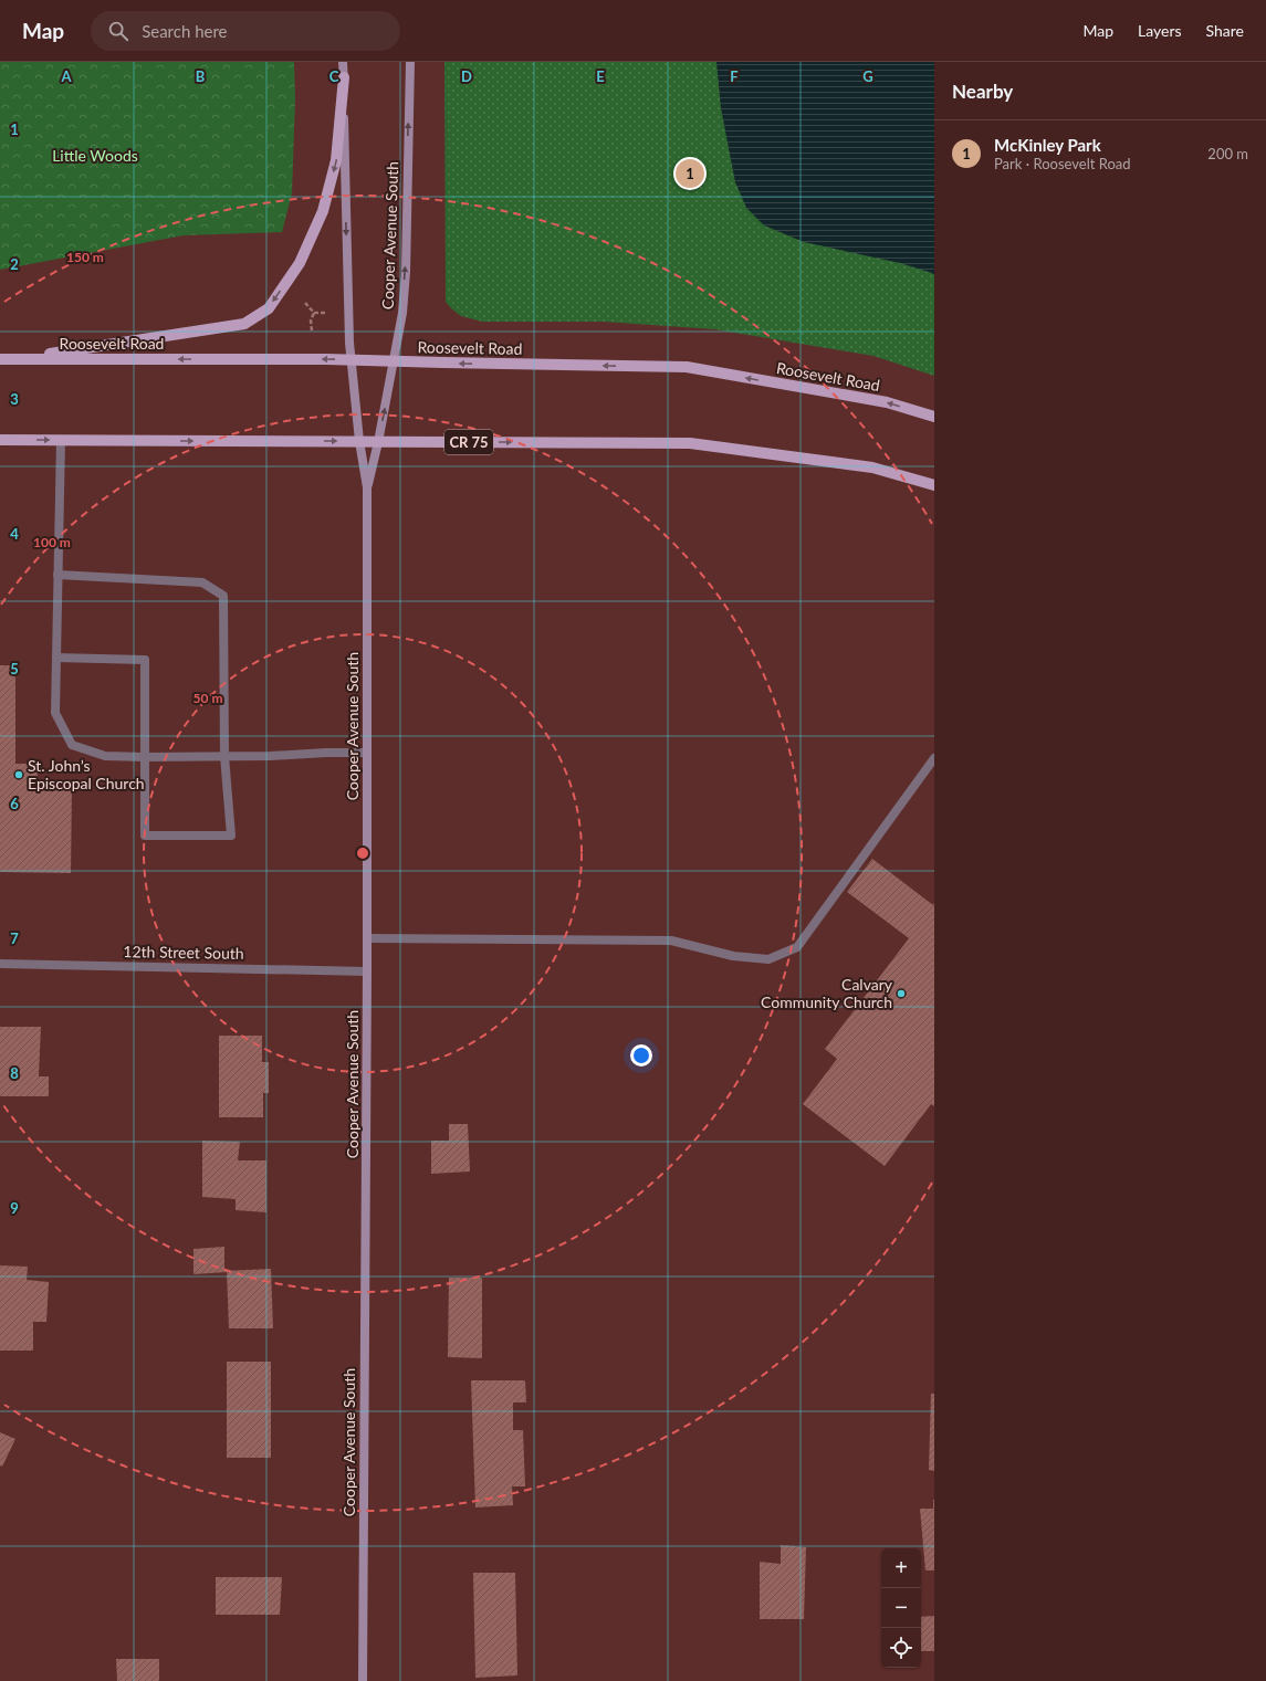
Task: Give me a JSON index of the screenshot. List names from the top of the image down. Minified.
{"streets":{"main road":["Roosevelt Road","CR 75"],"street":["Cooper Avenue South","12th Street South"]},"crossings":[["Cooper Avenue South","Roosevelt Road"],["Cooper Avenue South","CR 75"],["Cooper Avenue South","12th Street South"]],"parks":["Little Woods"],"places":["St. John’s Episcopal Church","Calvary Community Church"],"page":{"header":"Map","search":"Search here","nav":["Map","Layers","Share"],"heading":"Nearby","list":[{"mark":"1","name":"McKinley Park","note":"Park · Roosevelt Road","value":"200 m"}],"pins":"1","map_buttons":["+","−"]},"grid":{"columns":["A","B","C","D","E","F","G"],"rows":["1","2","3","4","5","6","7","8","9"]},"rings":["150 m","100 m","50 m"]}
